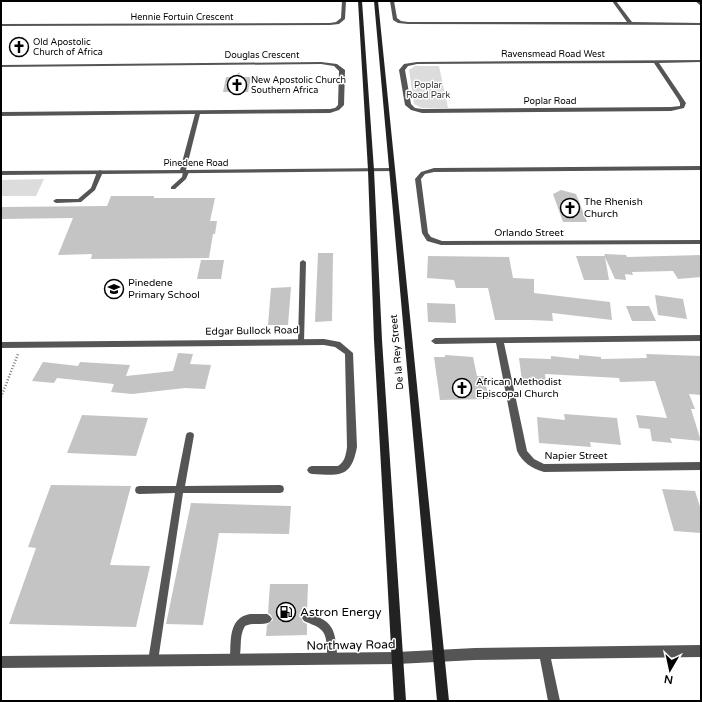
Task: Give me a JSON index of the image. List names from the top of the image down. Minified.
{"streets":{"main road":["De la Rey Street"],"street":["Hennie Fortuin Crescent","Ravensmead Road West","Douglas Crescent","Poplar Road","Pinedene Road","Orlando Street","Edgar Bullock Road","Napier Street","Northway Road"]},"crossings":[["Ravensmead Road West","Poplar Road"],["Pinedene Road","De la Rey Street"],["De la Rey Street","Northway Road"]],"parks":["Poplar Road Park"],"places":{"church":["Old Apostolic Church of Africa","New Apostolic Church Southern Africa","The Rhenish Church","African Methodist Episcopal Church"],"school or university":["Pinedene Primary School"],"fuel station":["Astron Energy"]},"north":"bottom"}
